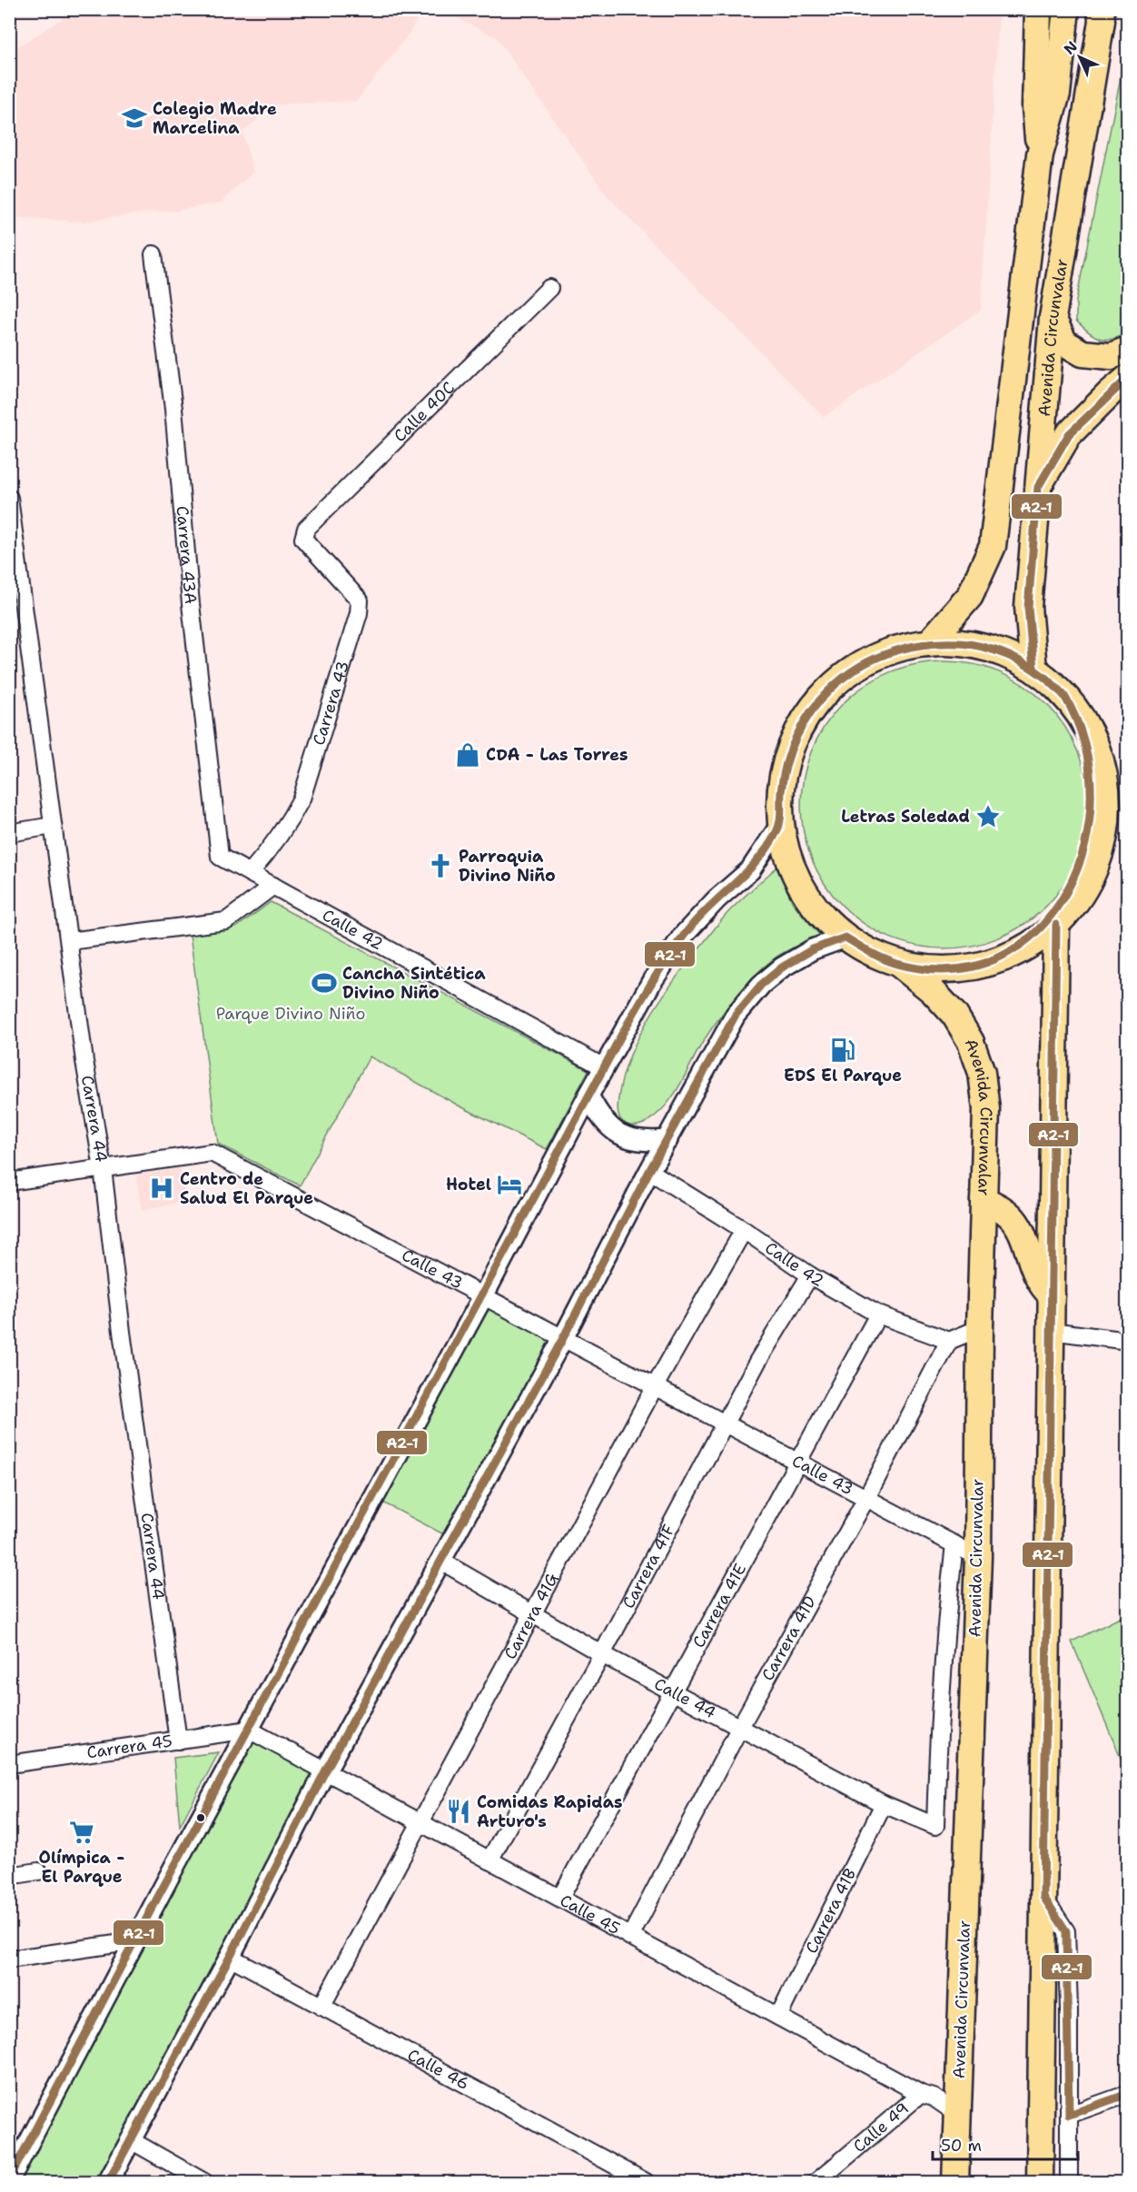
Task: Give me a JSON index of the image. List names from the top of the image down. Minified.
{"streets":{"highway":["Avenida Circunvalar"],"street":["Calle 40C","Carrera 43A","Carrera 43","Calle 42","Carrera 44","Calle 43","Carrera 41F","Carrera 41E","Carrera 41G","Carrera 41D","Calle 44","Carrera 45","Carrera 41B","Calle 45","Calle 46","Calle 49"]},"crossings":[["Avenida Circunvalar","Calle 43"],["Avenida Circunvalar","Calle 45"],["Calle 40C","Carrera 43"],["Carrera 43A","Calle 42"],["Carrera 43","Calle 42"],["Calle 42","Carrera 41F"],["Calle 42","Carrera 41E"],["Calle 42","Carrera 41G"],["Calle 42","Carrera 41D"],["Carrera 44","Calle 43"],["Carrera 44","Carrera 45"],["Calle 43","Carrera 41F"],["Calle 43","Carrera 41E"],["Calle 43","Carrera 41G"],["Calle 43","Carrera 41D"],["Calle 43","Calle 44"],["Carrera 41F","Calle 44"],["Carrera 41F","Calle 45"],["Carrera 41E","Calle 44"],["Carrera 41E","Calle 45"],["Carrera 41G","Calle 44"],["Carrera 41G","Calle 45"],["Carrera 41G","Calle 46"],["Carrera 41D","Calle 44"],["Carrera 41D","Calle 45"],["Calle 44","Carrera 41B"],["Carrera 45","Calle 45"],["Carrera 41B","Calle 45"],["Calle 45","Calle 49"]],"parks":["Parque Divino Niño"],"places":{"school or university":["Colegio Madre Marcelina"],"shop":["CDA - Las Torres"],"place":["Letras Soledad"],"church":["Parroquia Divino Niño"],"sports":["Cancha Sintética Divino Niño"],"fuel station":["EDS El Parque"],"hotel":["Hotel"],"hospital":["Centro de Salud El Parque"],"restaurant":["Comidas Rapidas Arturo's"],"supermarket":["Olímpica - El Parque"]},"lines":["transit line A2-1"],"scale_bar":"50 m","north":"top left"}
